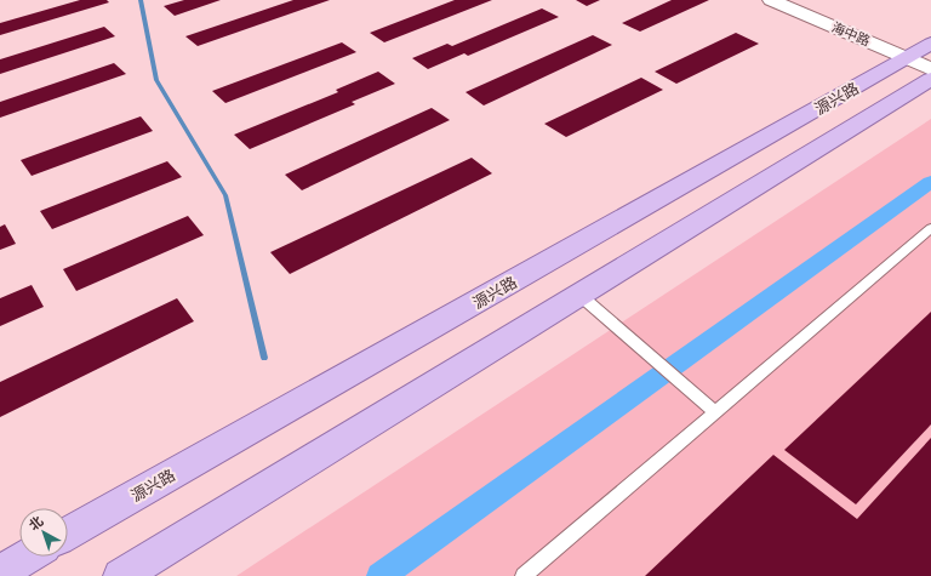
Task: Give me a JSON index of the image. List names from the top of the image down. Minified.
{"streets":{"main road":["源兴路"],"street":["海中路"]},"crossings":[["海中路","源兴路"]],"north":"top left"}
